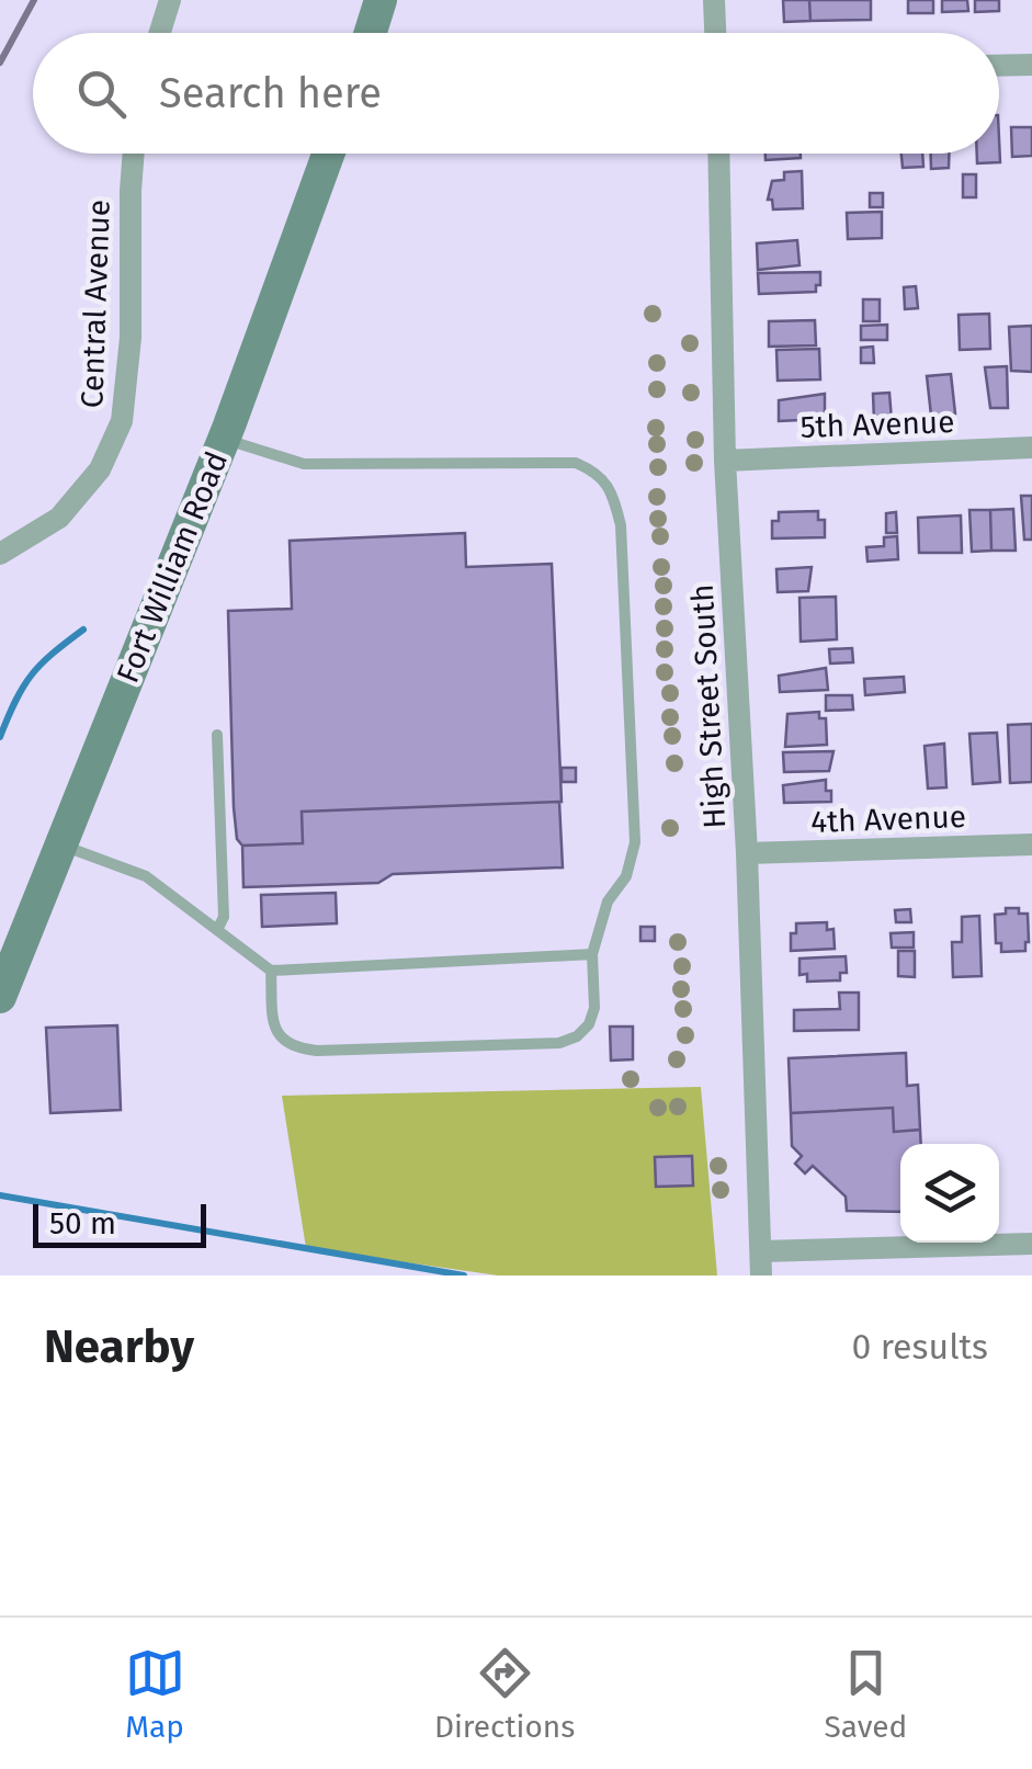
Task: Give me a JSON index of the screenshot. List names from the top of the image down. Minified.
{"streets":{"main road":["Fort William Road"],"street":["Central Avenue","5th Avenue","High Street South","4th Avenue"]},"crossings":[["5th Avenue","High Street South"],["High Street South","4th Avenue"]],"scale_bar":"50 m","page":{"search":"Search here","scale":"50 m","heading":["Nearby","0 results"],"nav":["Map","Directions","Saved"]}}
